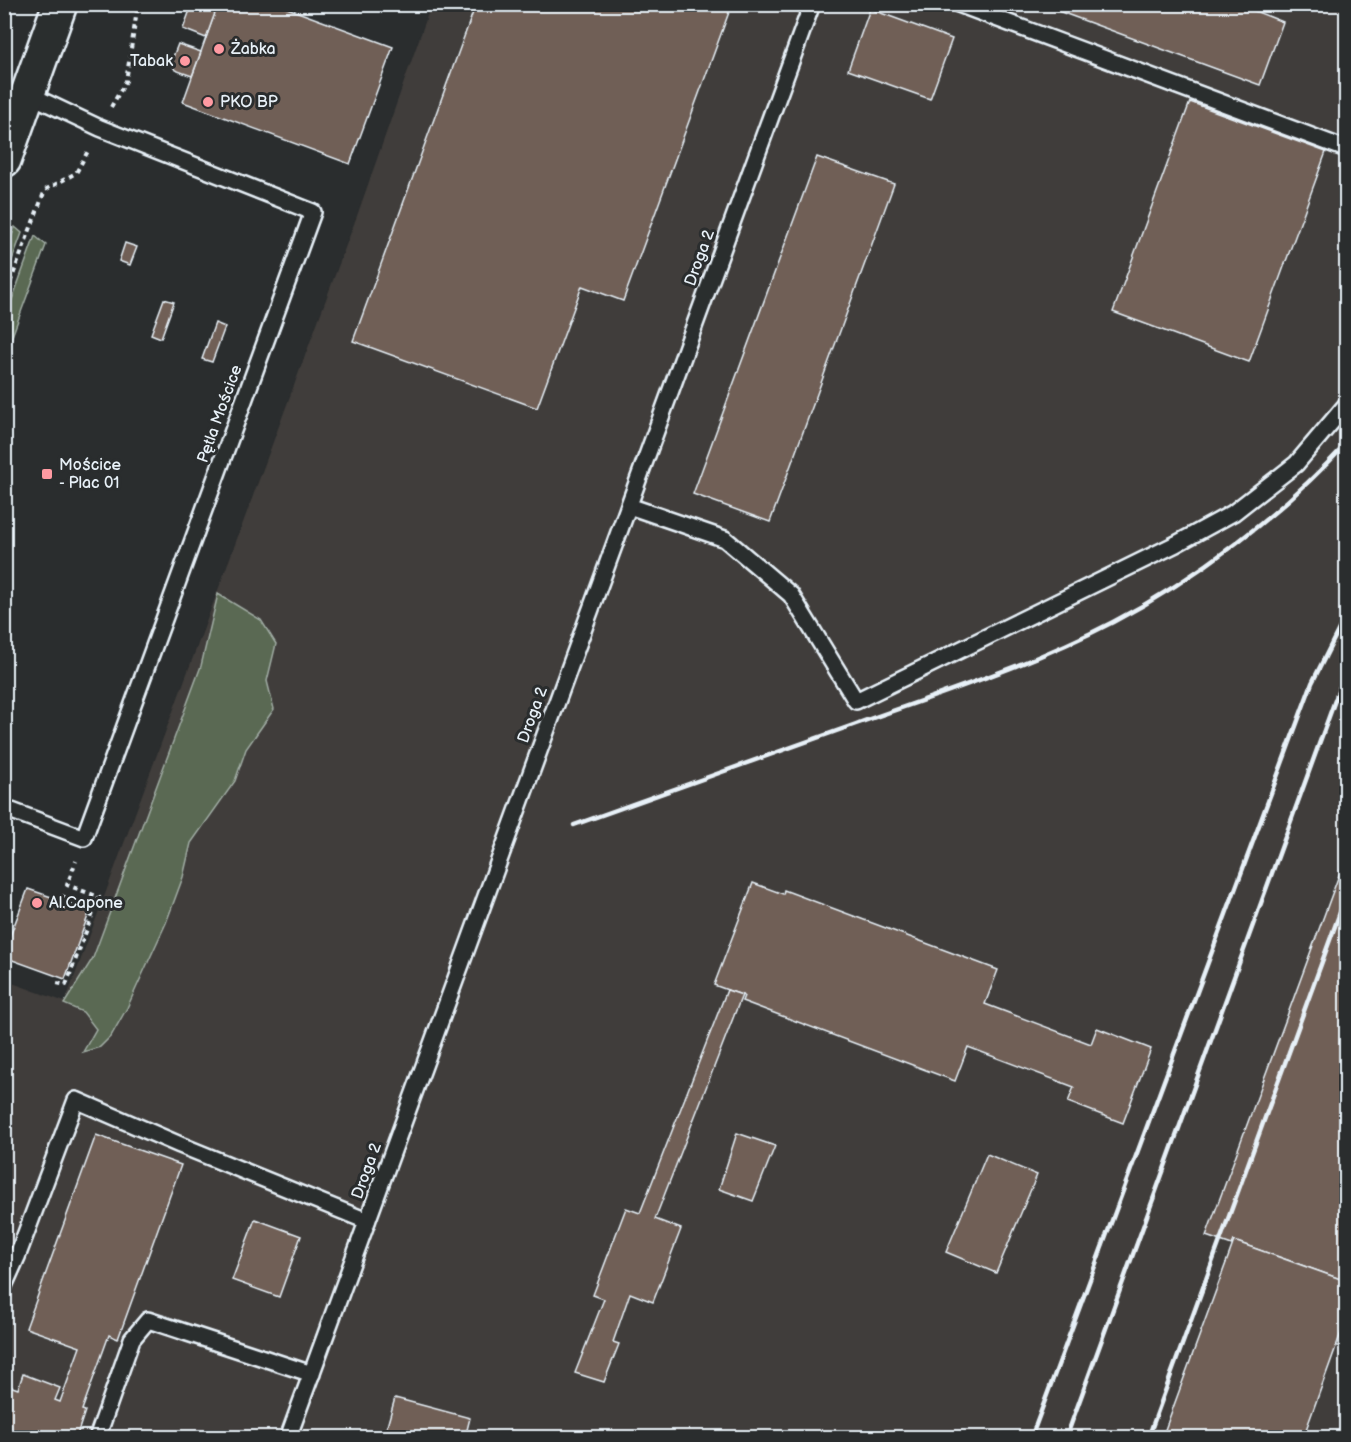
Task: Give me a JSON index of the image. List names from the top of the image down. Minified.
{"streets":{"lane":["Droga 2","Pętla Mościce"]},"places":{"other":["Żabka","Tabak","PKO BP","Al.Capone"],"transit":["Mościce - Plac 01"]}}
